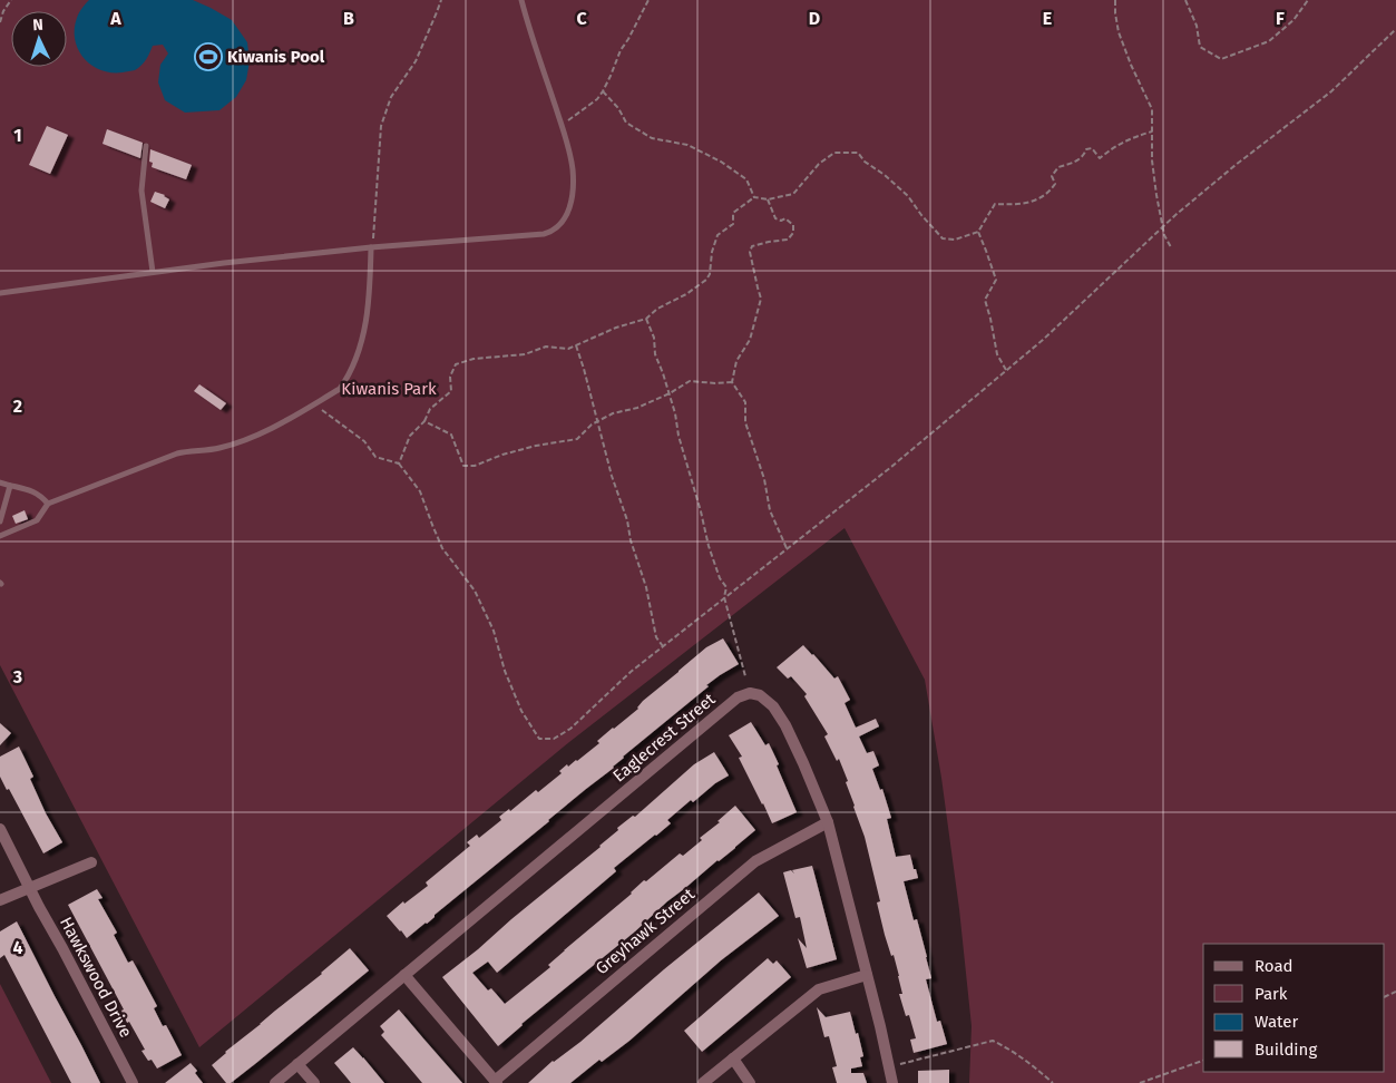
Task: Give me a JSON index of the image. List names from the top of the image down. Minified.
{"streets":{"street":["Eaglecrest Street","Greyhawk Street","Hawkswood Drive"]},"crossings":[["Eaglecrest Street","Greyhawk Street"]],"parks":["Kiwanis Park"],"places":{"sports":["Kiwanis Pool"]},"legend":["Road","Park","Water","Building"],"north":"top","grid":{"columns":["A","B","C","D","E","F"],"rows":["1","2","3","4"]}}
